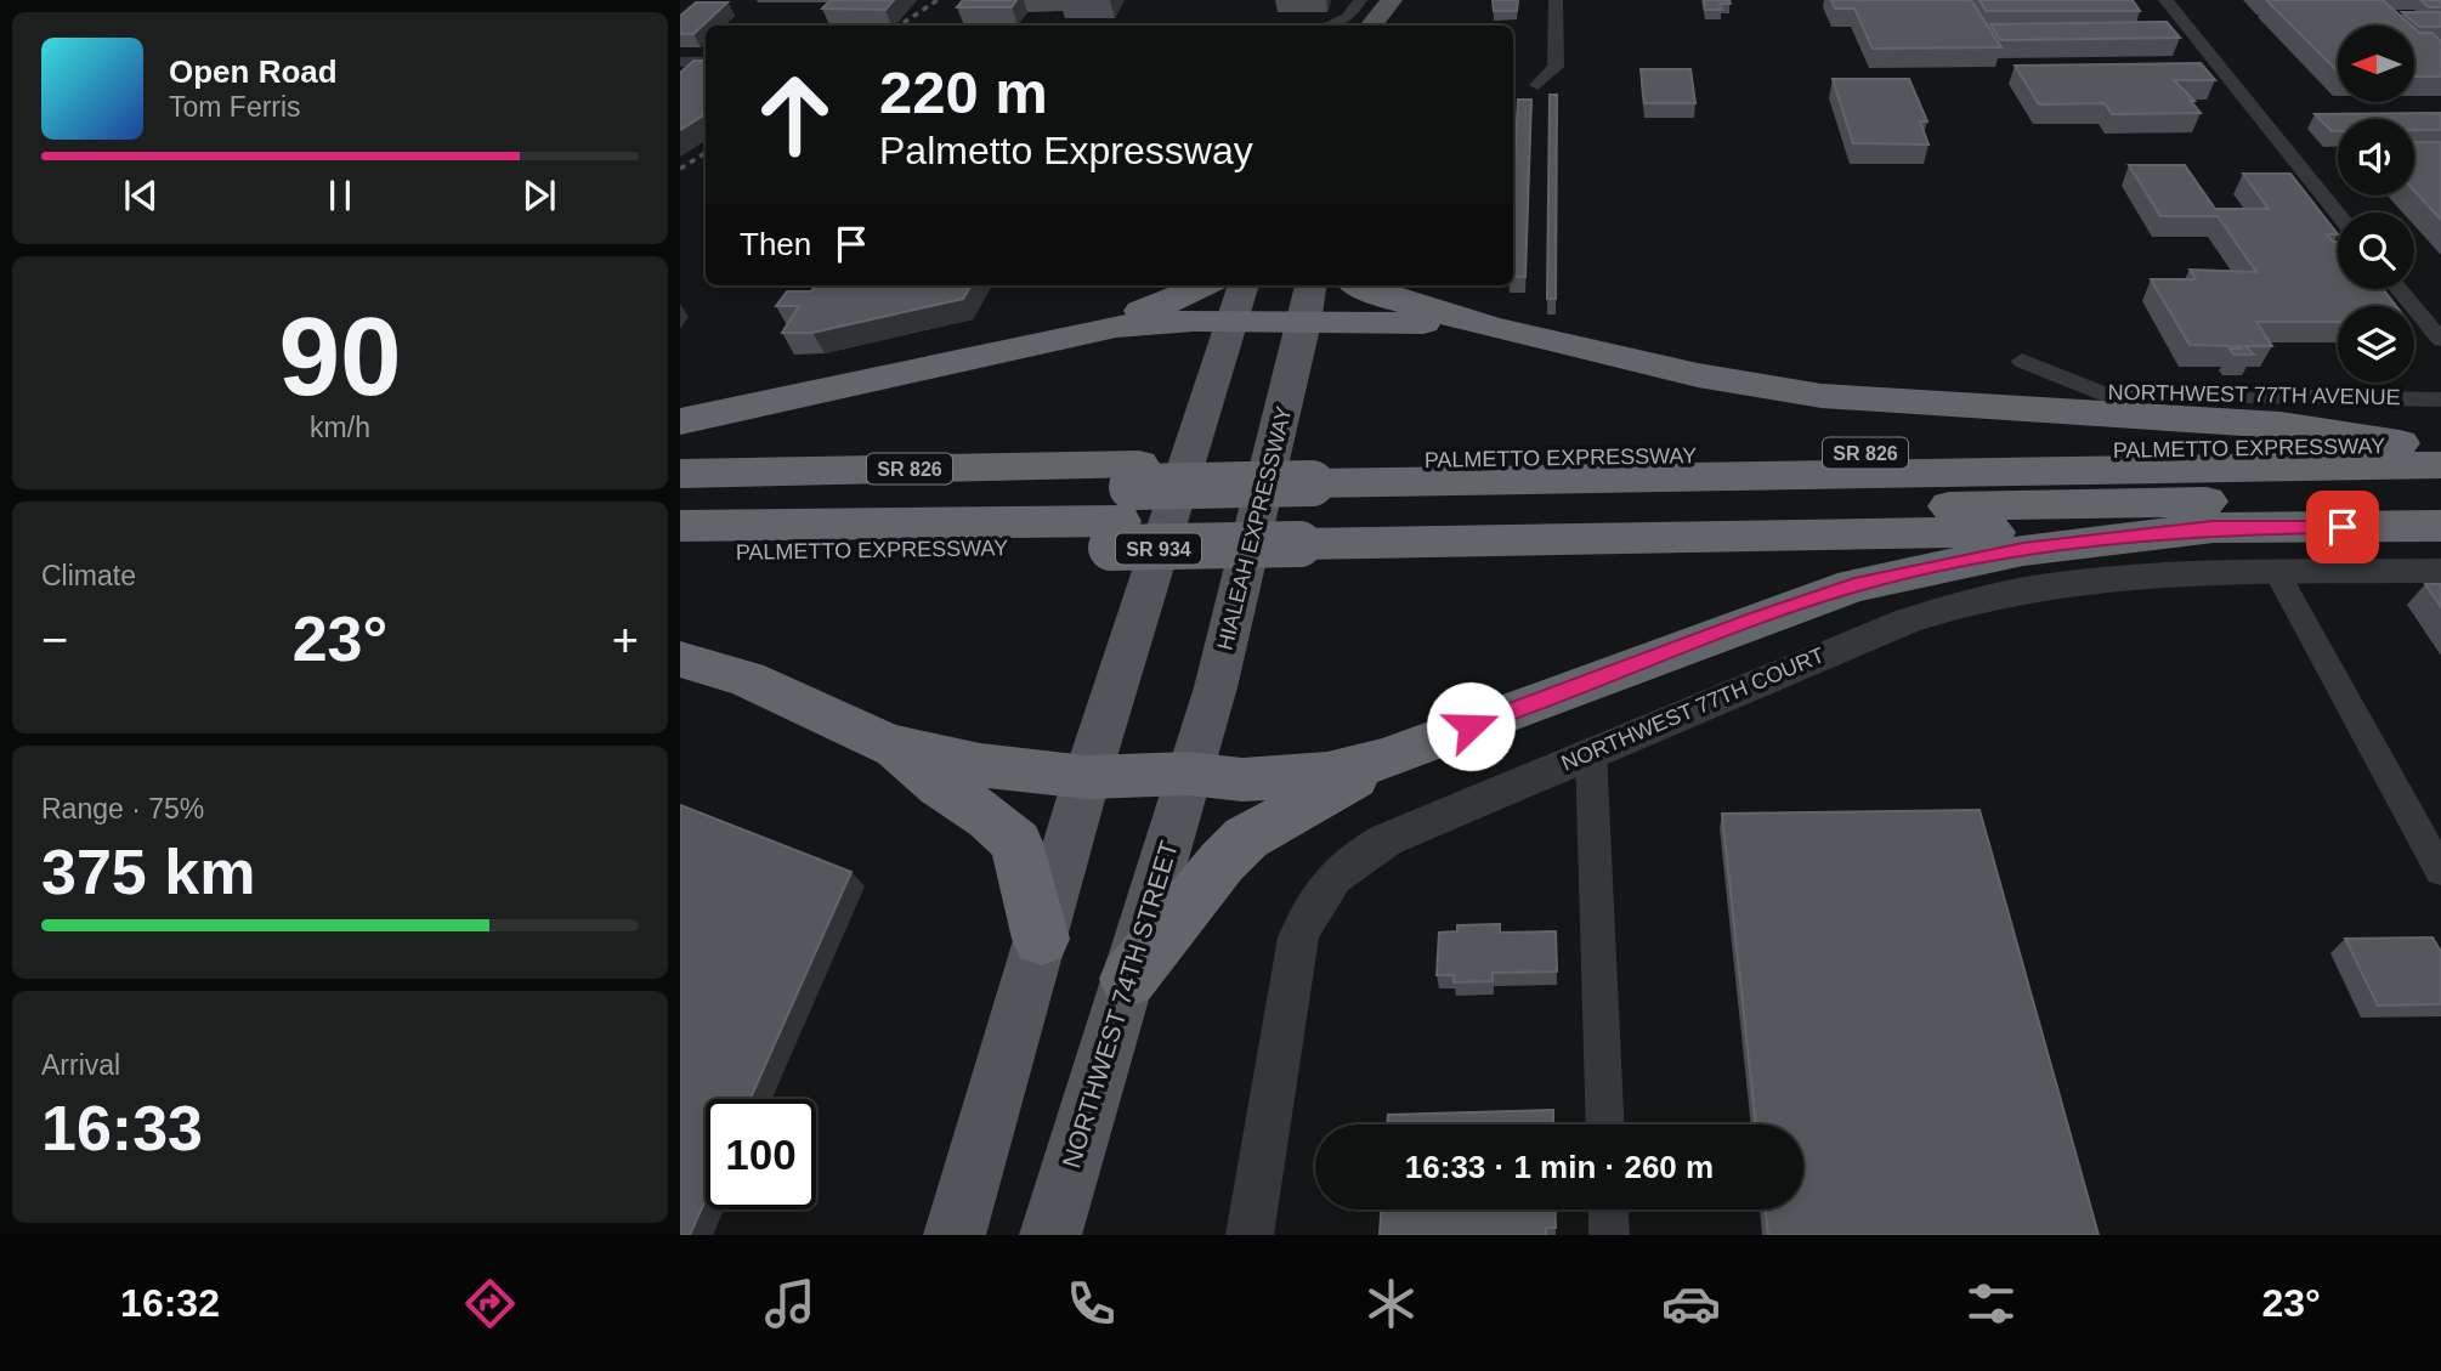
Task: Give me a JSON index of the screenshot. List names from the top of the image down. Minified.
{"streets":{"highway":["PALMETTO EXPRESSWAY","SR 826"],"main road":["HIALEAH EXPRESSWAY","SR 934","NORTHWEST 74TH STREET"],"street":["NORTHWEST 77TH AVENUE","NORTHWEST 77TH COURT"]},"crossings":[["HIALEAH EXPRESSWAY","NORTHWEST 74TH STREET"]],"north":"left","page":{"turn":["220 m","Palmetto Expressway"],"song":["Open Road","Tom Ferris"],"then":"Then","tile":[["90","km/h"],"Climate",["Range · 75%","375 km"],["Arrival","16:33"]],"heat":["−","23°","+"],"limit":"100","trip":"16:33 · 1 min · 260 m","tabs":["16:32","23°"]}}
